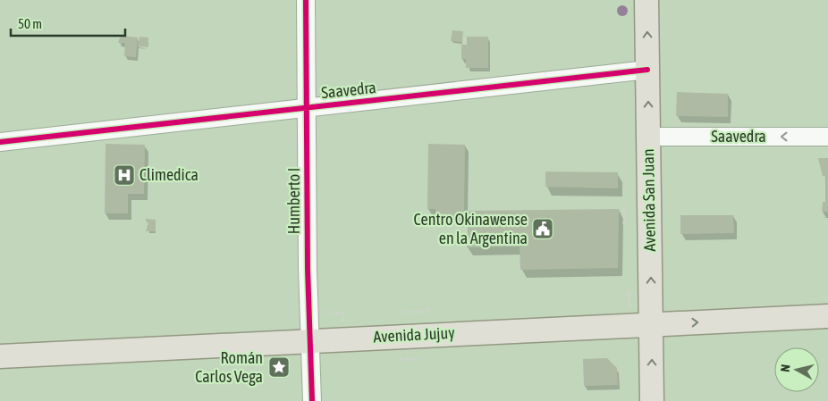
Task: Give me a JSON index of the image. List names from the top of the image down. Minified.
{"streets":{"main road":["Avenida San Juan","Avenida Jujuy"],"street":["Saavedra","Humberto I"]},"crossings":[["Saavedra","Avenida San Juan"],["Saavedra","Humberto I"],["Avenida San Juan","Avenida Jujuy"],["Humberto I","Avenida Jujuy"]],"one_way":["Avenida San Juan"],"places":{"hospital":["Climedica"],"public building":["Centro Okinawense en la Argentina"],"place":["Román Carlos Vega"]},"scale_bar":"50 m","north":"left"}
